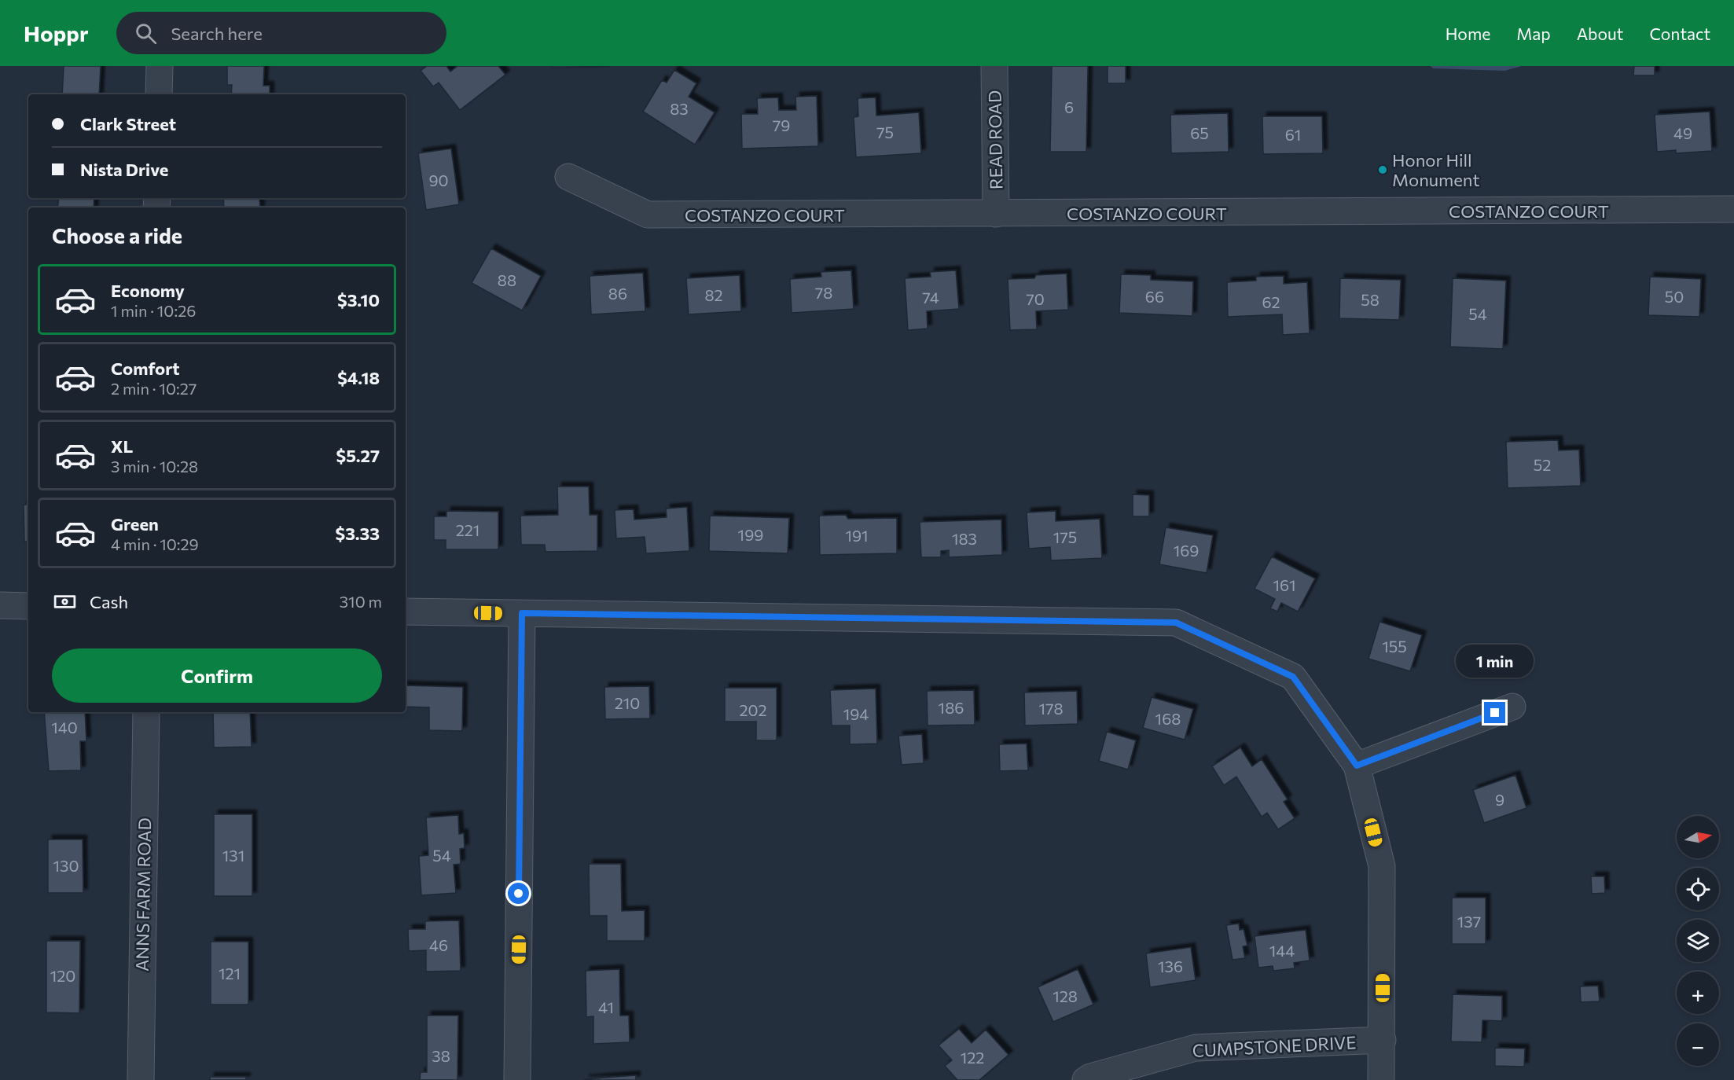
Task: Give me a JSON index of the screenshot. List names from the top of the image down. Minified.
{"streets":{"street":["READ ROAD","COSTANZO COURT","ANNS FARM ROAD","CUMPSTONE DRIVE"]},"crossings":[["READ ROAD","COSTANZO COURT"]],"places":["Honor Hill Monument"],"house_numbers":["6","83","79","75","65","49","61","90","88","78","86","82","66","50","74","70","58","62","54","52","221","199","191","175","183","169","161","155","210","186","178","202","194","168","140","9","131","54","130","137","46","144","136","121","120","128","41","38","122"],"north":"right","page":{"header":"Hoppr","search":"Search here","nav":["Home","Map","About","Contact"],"banner":["Clark Street","Nista Drive"],"heading":"Choose a ride","list":[{"name":"Economy","note":"1 min · 10:26","value":"$3.10"},{"name":"Comfort","note":"2 min · 10:27","value":"$4.18"},{"name":"XL","note":"3 min · 10:28","value":"$5.27"},{"name":"Green","note":"4 min · 10:29","value":"$3.33"}],"pay":["Cash","310 m"],"buttons":"Confirm","bubble":"1 min","map_buttons":["+","−"]}}
